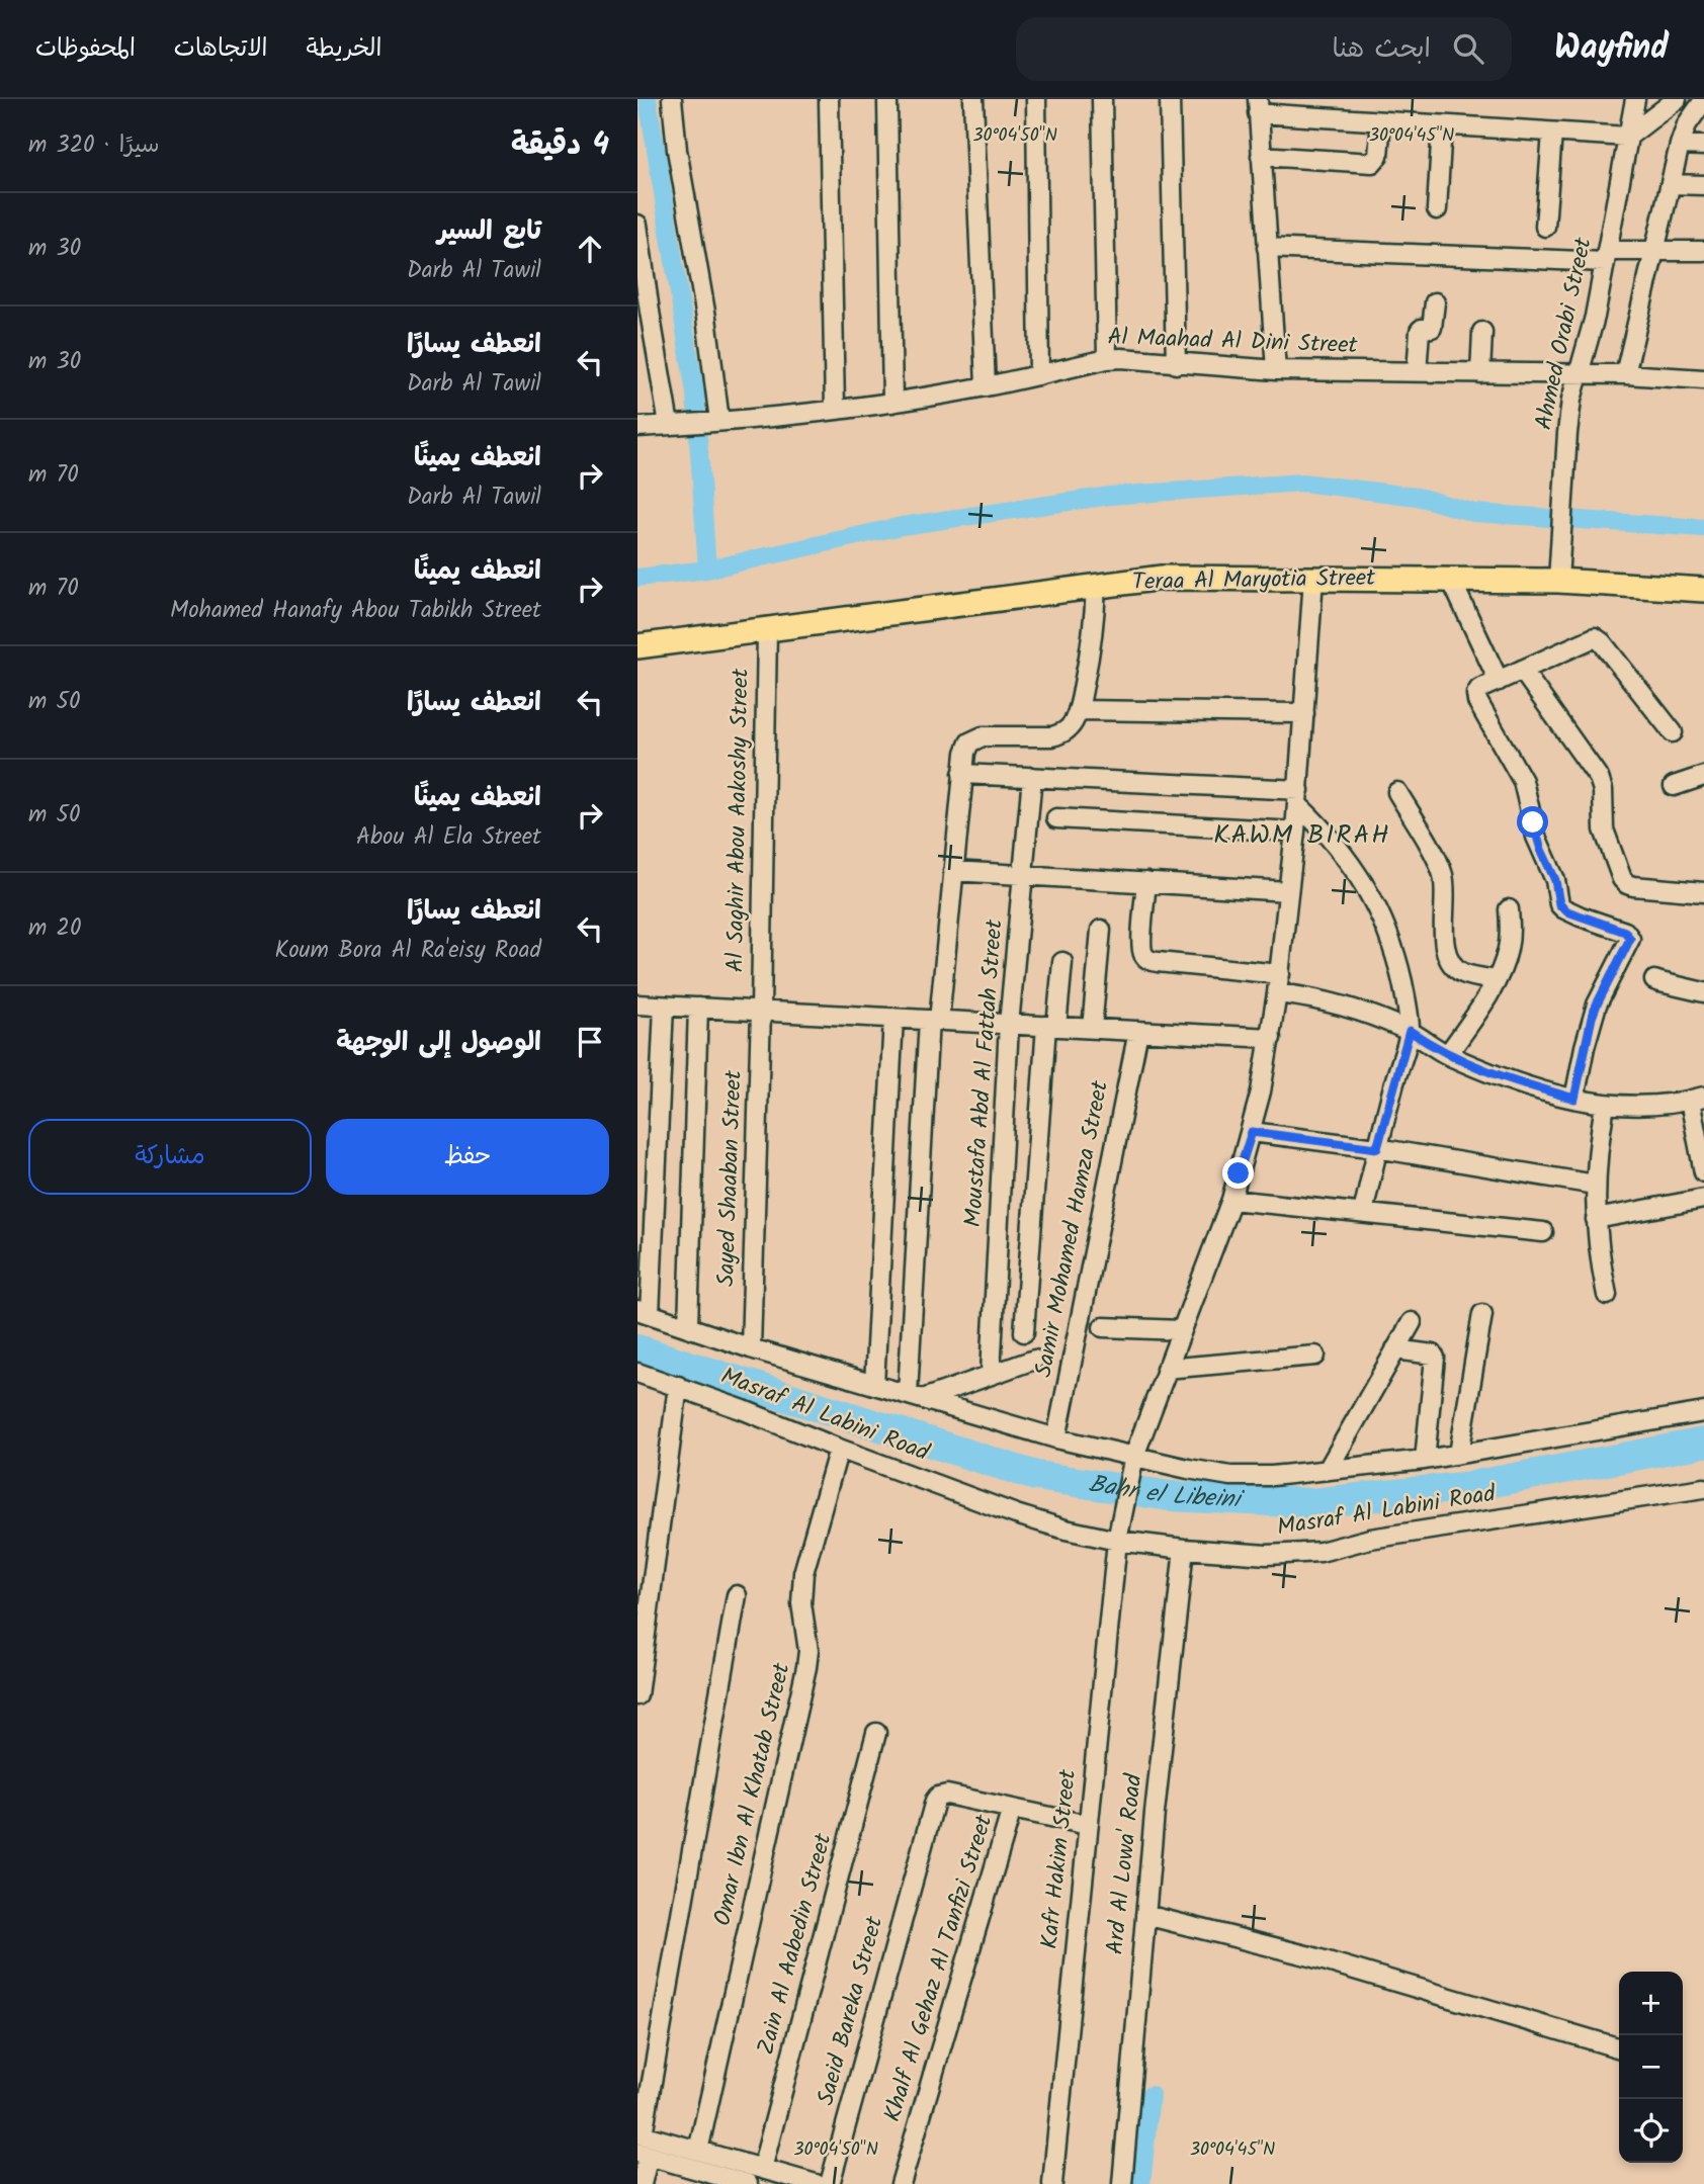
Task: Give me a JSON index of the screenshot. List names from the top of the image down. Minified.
{"streets":{"main road":["Teraa Al Maryotia Street"],"street":["Ahmed Orabi Street","Al Maahad Al Dini Street","Al Saghir Abou Aakoshy Street","Moustafa Abd Al Fattah Street","Sayed Shaaban Street","Samir Mohamed Hamza Street","Masraf Al Labini Road","Omar Ibn Al Khatab Street","Kafr Hakim Street","Ard Al Lowa' Road","Zain Al Aabedin Street","Khalf Al Gehaz Al Tanfizi Street","Saeid Bareka Street"]},"crossings":[["Ahmed Orabi Street","Al Maahad Al Dini Street"],["Ahmed Orabi Street","Teraa Al Maryotia Street"],["Teraa Al Maryotia Street","Al Saghir Abou Aakoshy Street"],["Teraa Al Maryotia Street","Kafr Hakim Street"],["Al Saghir Abou Aakoshy Street","Sayed Shaaban Street"],["Sayed Shaaban Street","Masraf Al Labini Road"],["Samir Mohamed Hamza Street","Masraf Al Labini Road"],["Masraf Al Labini Road","Omar Ibn Al Khatab Street"],["Masraf Al Labini Road","Kafr Hakim Street"],["Masraf Al Labini Road","Ard Al Lowa' Road"],["Kafr Hakim Street","Saeid Bareka Street"],["Khalf Al Gehaz Al Tanfizi Street","Saeid Bareka Street"]],"districts":["KAWM BIRAH"],"water":["Bahr el Libeini"],"page":{"header":"Wayfind","search":"ابحث هنا","nav":["الخريطة","الاتجاهات","المحفوظات"],"heading":["4 دقيقة","سيرًا · 320 m"],"list":[["تابع السير","Darb Al Tawil","30 m"],["انعطف يسارًا","Darb Al Tawil","30 m"],["انعطف يمينًا","Darb Al Tawil","70 m"],["انعطف يمينًا","Mohamed Hanafy Abou Tabikh Street","70 m"],["انعطف يسارًا","50 m"],["انعطف يمينًا","Abou Al Ela Street","50 m"],["انعطف يسارًا","Koum Bora Al Ra'eisy Road","20 m"],"الوصول إلى الوجهة"],"buttons":["حفظ","مشاركة"],"map_buttons":["+","−"]},"coordinates":["30°04'50\"N","30°04'45\"N"]}
